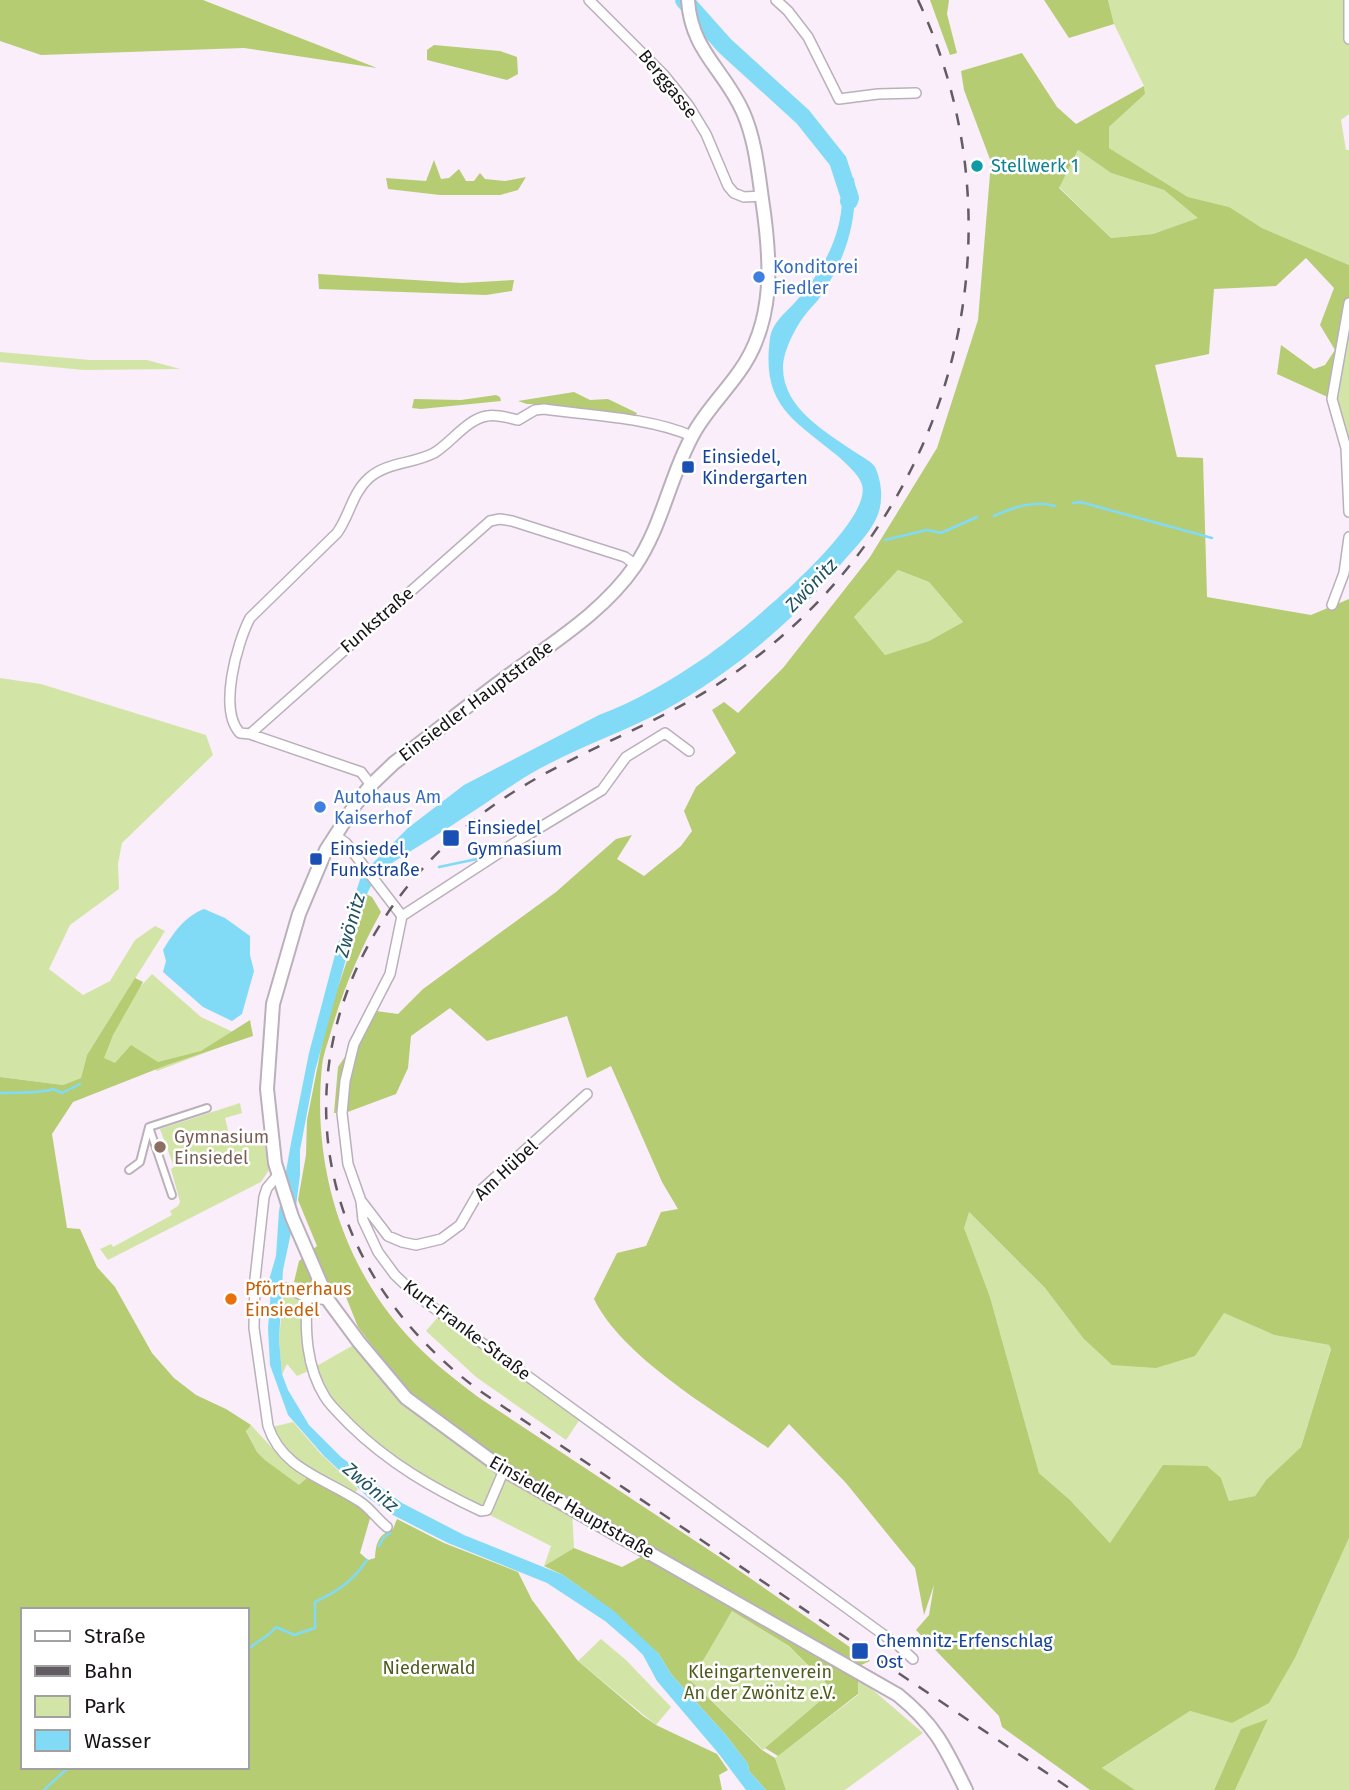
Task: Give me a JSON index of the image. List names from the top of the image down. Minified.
{"streets":{"main road":["Einsiedler Hauptstraße"],"street":["Berggasse","Funkstraße","Am Hübel","Kurt-Franke-Straße"]},"crossings":[["Berggasse","Einsiedler Hauptstraße"],["Funkstraße","Einsiedler Hauptstraße"],["Am Hübel","Kurt-Franke-Straße"]],"water":["Zwönitz"],"parks":["Niederwald","Kleingartenverein An der Zwönitz e.V."],"places":{"other":["Stellwerk 1","Konditorei Fiedler","Autohaus Am Kaiserhof","Gymnasium Einsiedel","Pförtnerhaus Einsiedel"],"transit":["Einsiedel, Kindergarten","Einsiedel Gymnasium","Einsiedel, Funkstraße","Chemnitz-Erfenschlag Ost"]},"legend":["Straße","Bahn","Park","Wasser"]}
